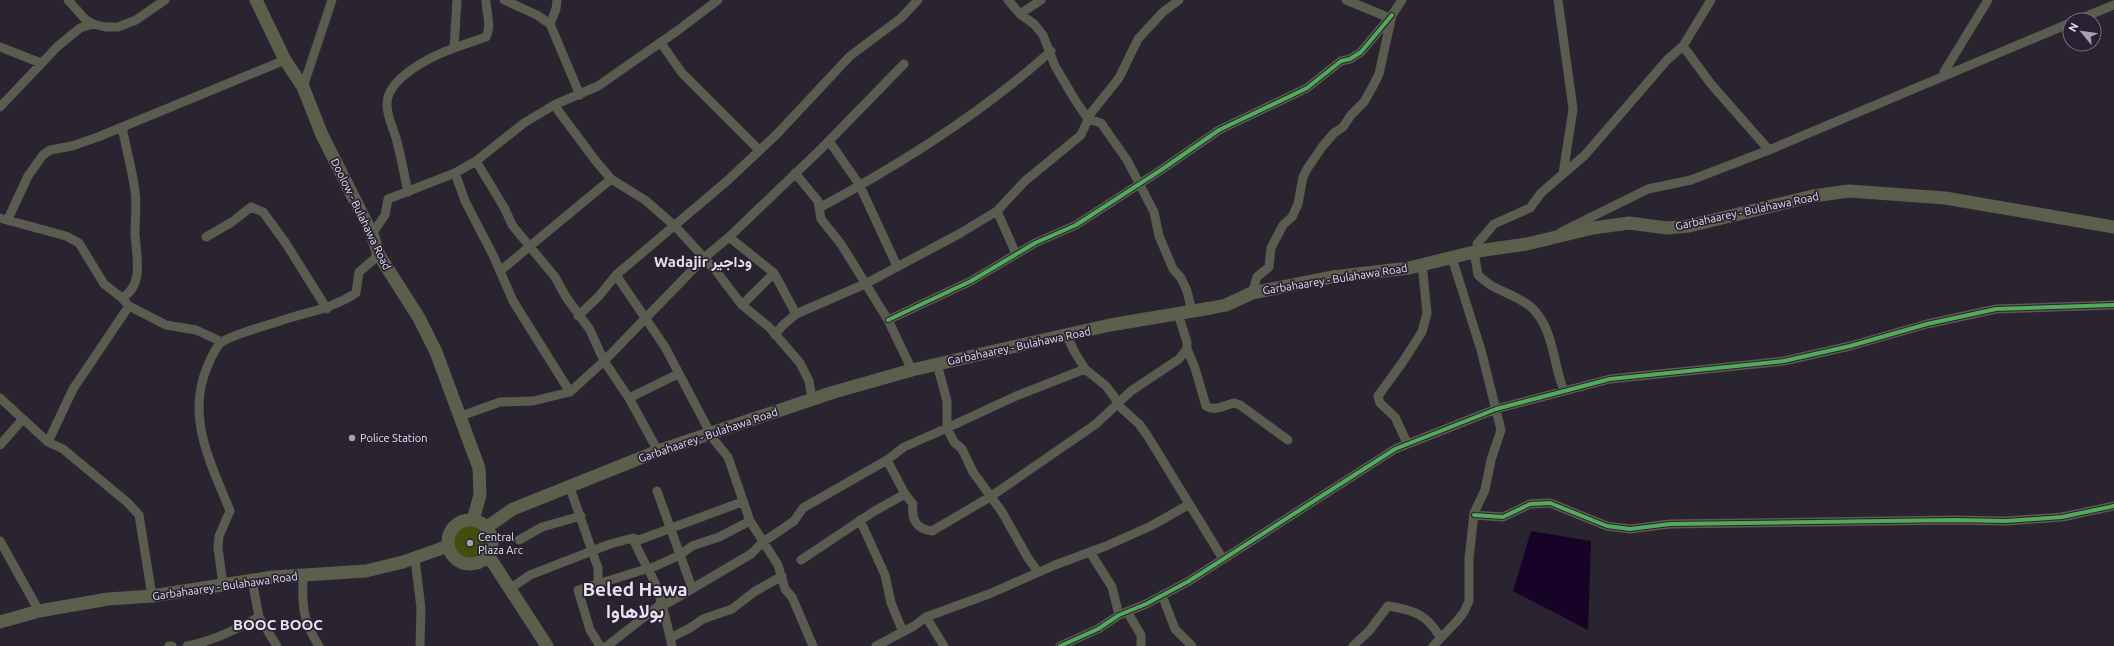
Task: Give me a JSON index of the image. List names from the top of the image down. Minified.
{"streets":{"main road":["Garbahaarey - Bulahawa Road","Doolow - Bulahawa Road"]},"crossings":[["Garbahaarey - Bulahawa Road","Doolow - Bulahawa Road"]],"districts":["Wadajir وداجير","Beled Hawa بولاهاوا","BOOC BOOC"],"places":["Police Station","Central Plaza Arc"],"north":"top left"}
